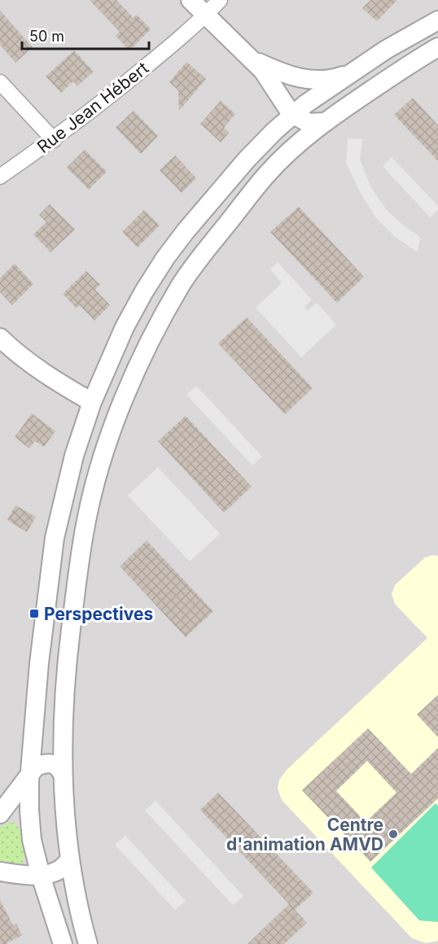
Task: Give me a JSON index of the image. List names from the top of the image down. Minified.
{"streets":{"street":["Rue Jean Hébert"]},"places":{"transit":["Perspectives"],"other":["Centre d'animation AMVD"]},"scale_bar":"50 m"}
